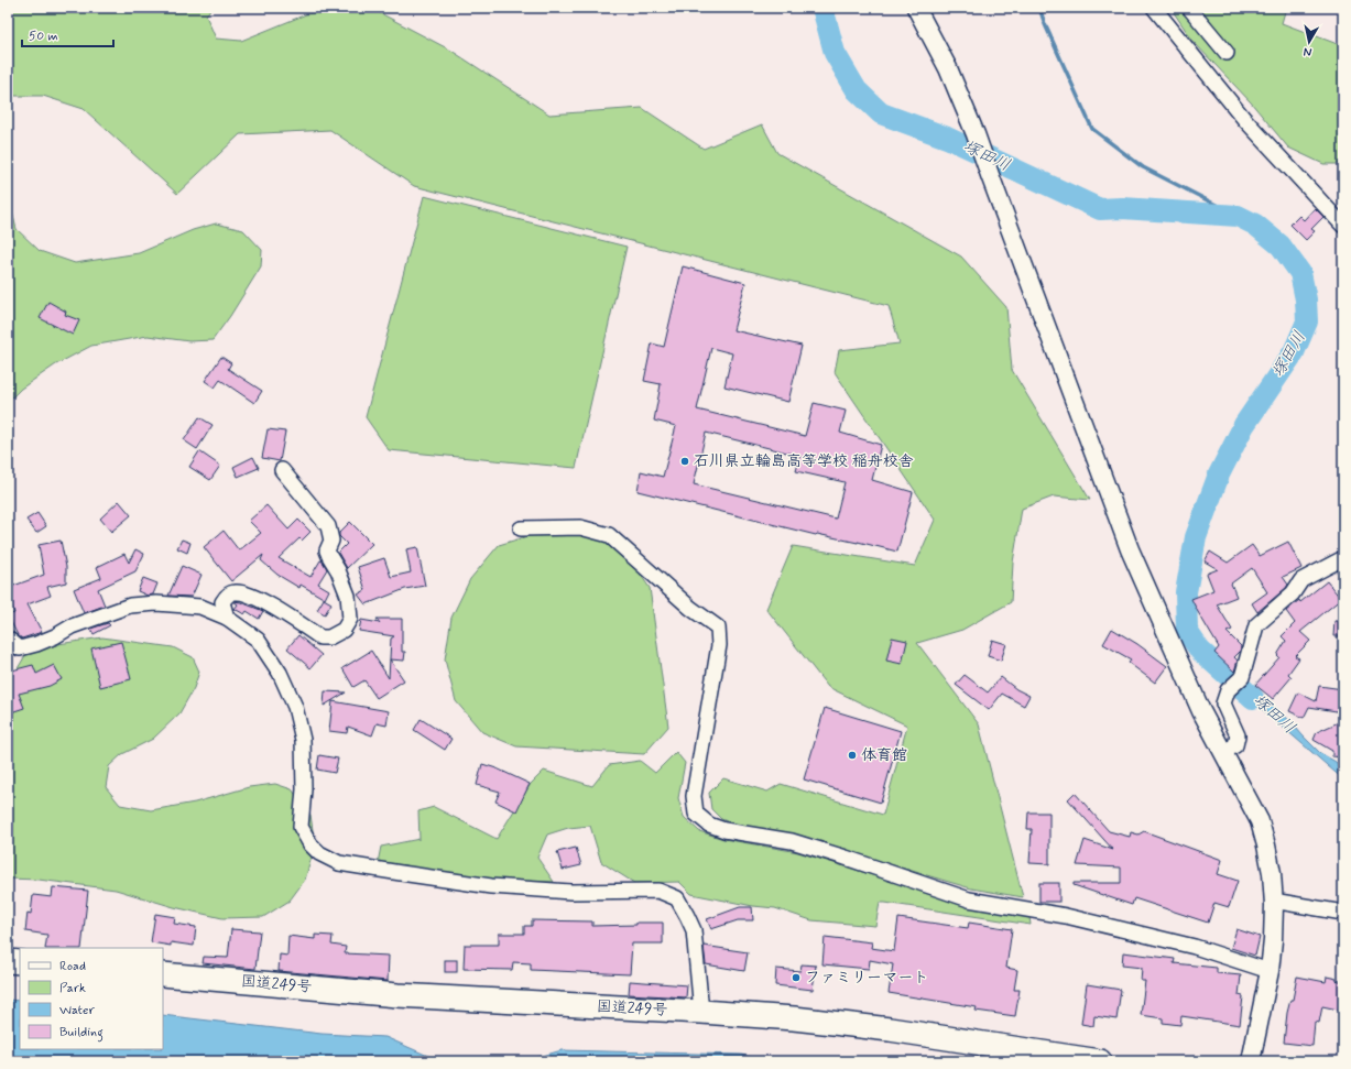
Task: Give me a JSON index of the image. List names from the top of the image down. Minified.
{"streets":{"highway":["国道249号"]},"water":["塚田川"],"places":["石川県立輪島高等学校 稲舟校舎","体育館","ファミリーマート"],"legend":["Road","Park","Water","Building"],"scale_bar":"50 m","north":"bottom"}
